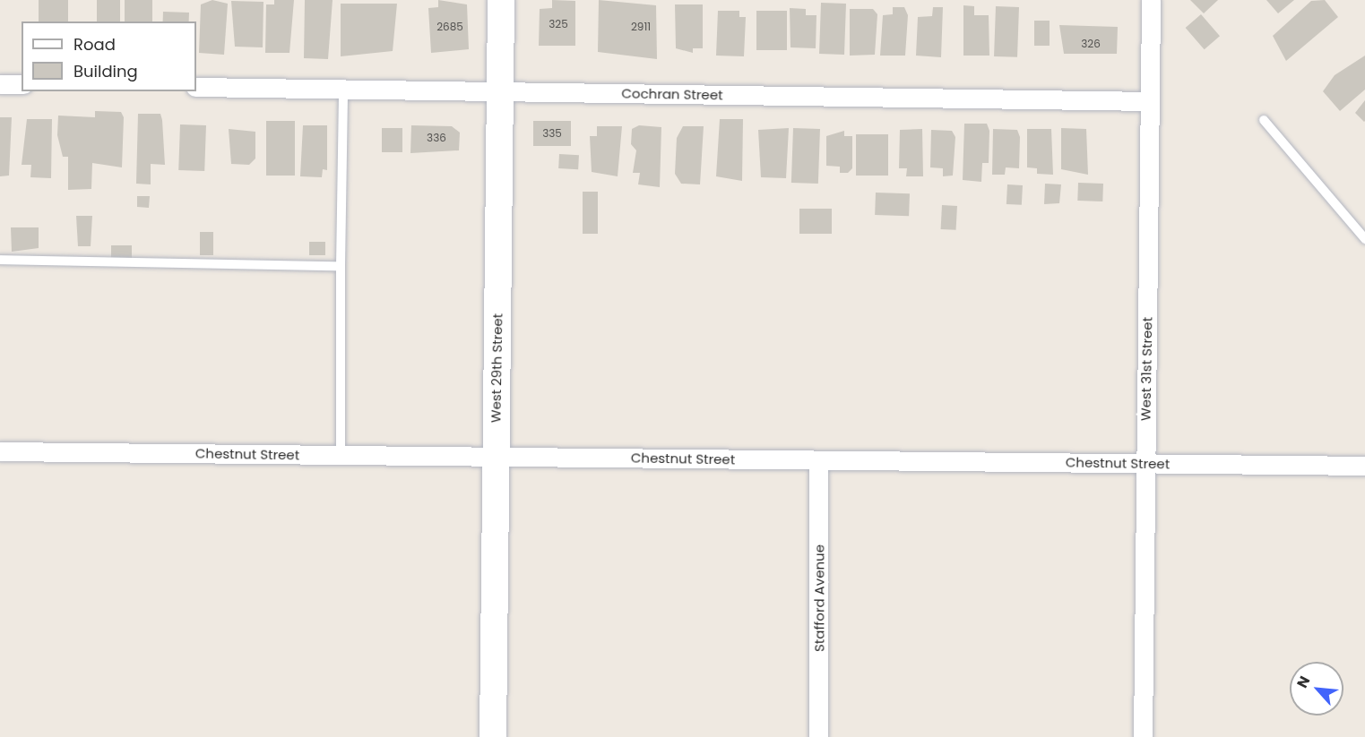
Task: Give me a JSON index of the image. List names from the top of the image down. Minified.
{"streets":{"street":["Cochran Street","West 29th Street","West 31st Street","Chestnut Street","Stafford Avenue"]},"crossings":[["Cochran Street","West 29th Street"],["Cochran Street","West 31st Street"],["West 29th Street","Chestnut Street"],["West 31st Street","Chestnut Street"],["Chestnut Street","Stafford Avenue"]],"house_numbers":["325","2685","2911","326","335","336"],"legend":["Road","Building"],"north":"top left"}
